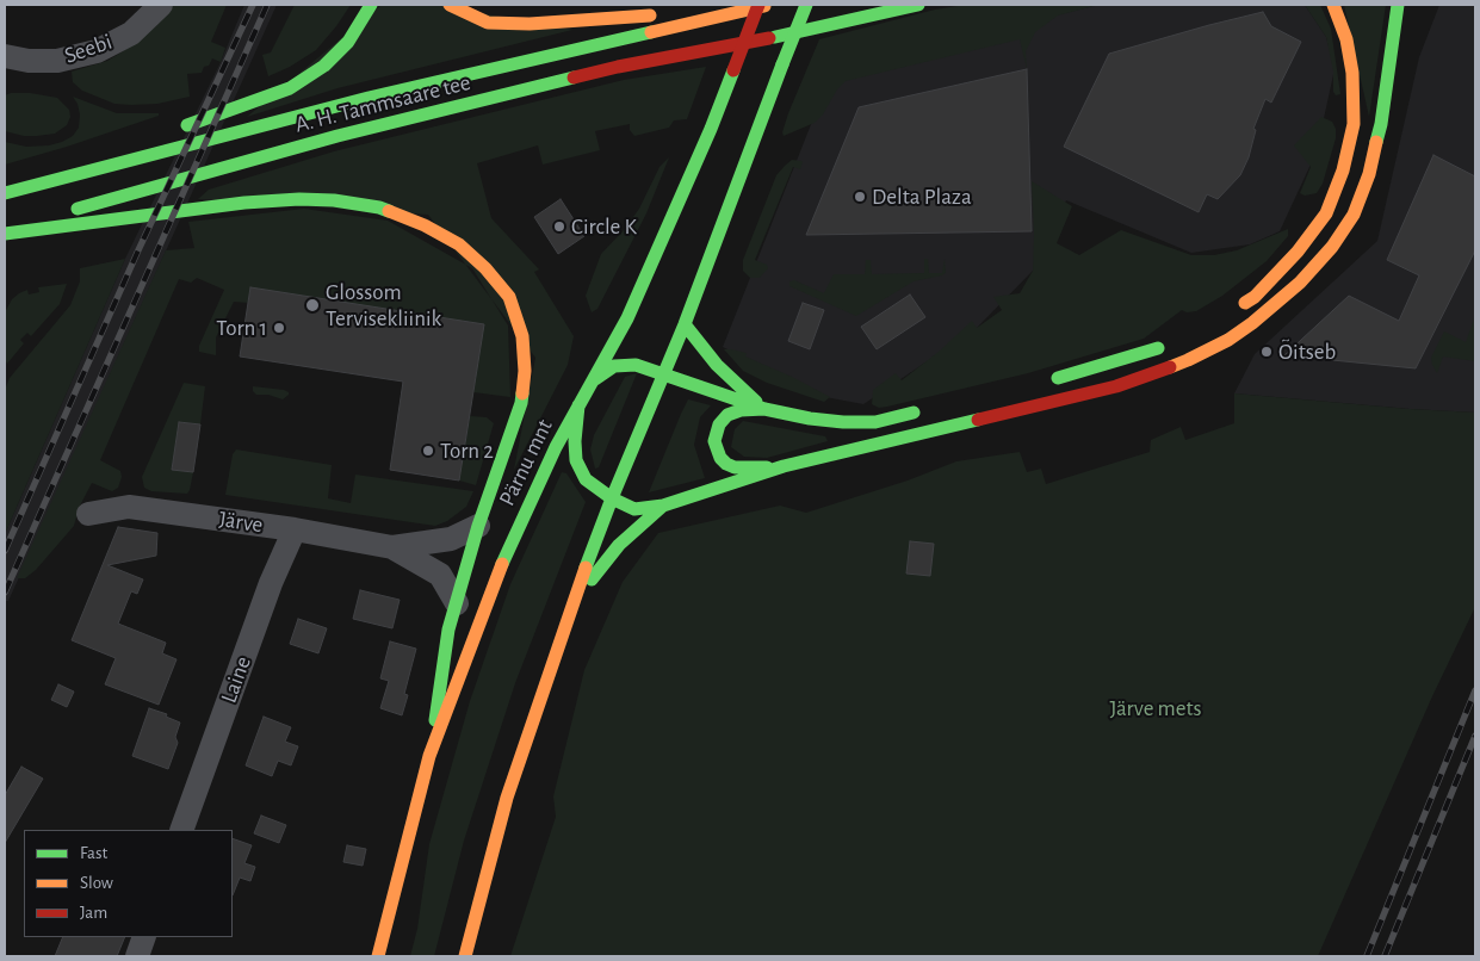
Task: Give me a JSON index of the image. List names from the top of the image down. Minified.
{"streets":{"main road":["A. H. Tammsaare tee","Pärnu mnt"],"street":["Seebi","Järve","Laine"]},"crossings":[["A. H. Tammsaare tee","Pärnu mnt"],["Järve","Laine"]],"parks":["Järve mets"],"places":["Delta Plaza","Circle K","Glossom Tervisekliinik","Torn 1","Õitseb","Torn 2"],"legend":["Fast","Slow","Jam"]}
